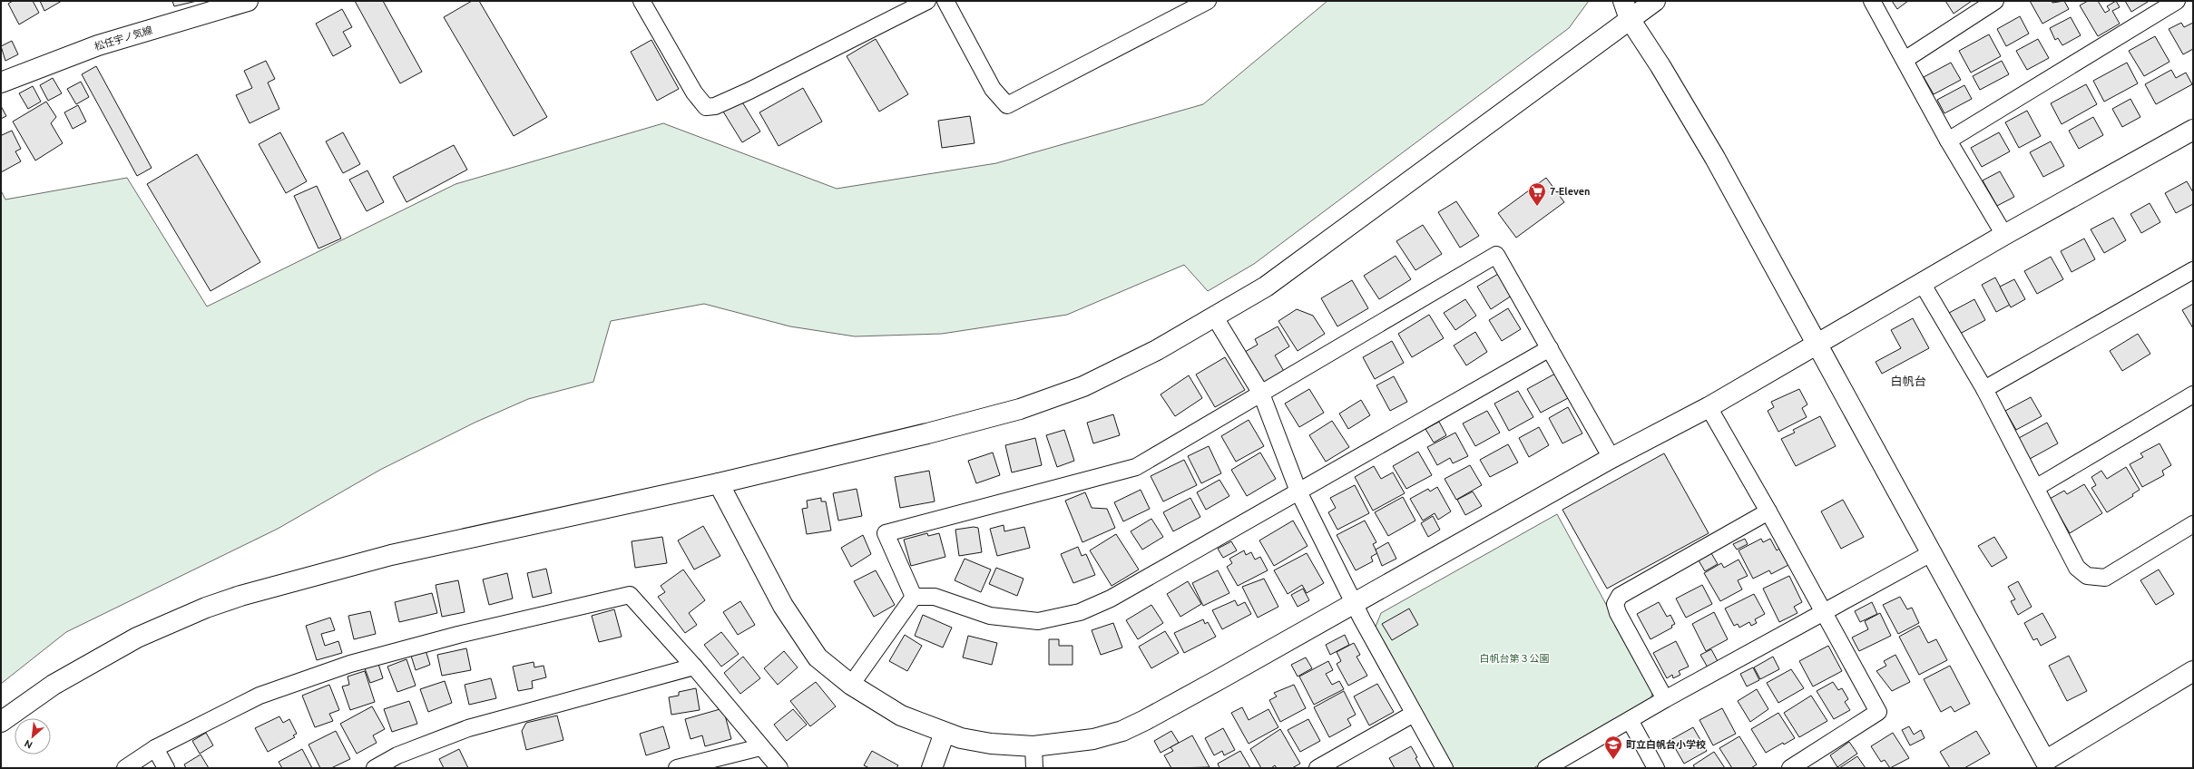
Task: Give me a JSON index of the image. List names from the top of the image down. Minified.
{"streets":{"street":["松任宇ノ気線"]},"districts":["白帆台"],"parks":["白帆台第３公園"],"places":{"supermarket":["7-Eleven"],"school or university":["町立白帆台小学校"]},"north":"bottom left"}
